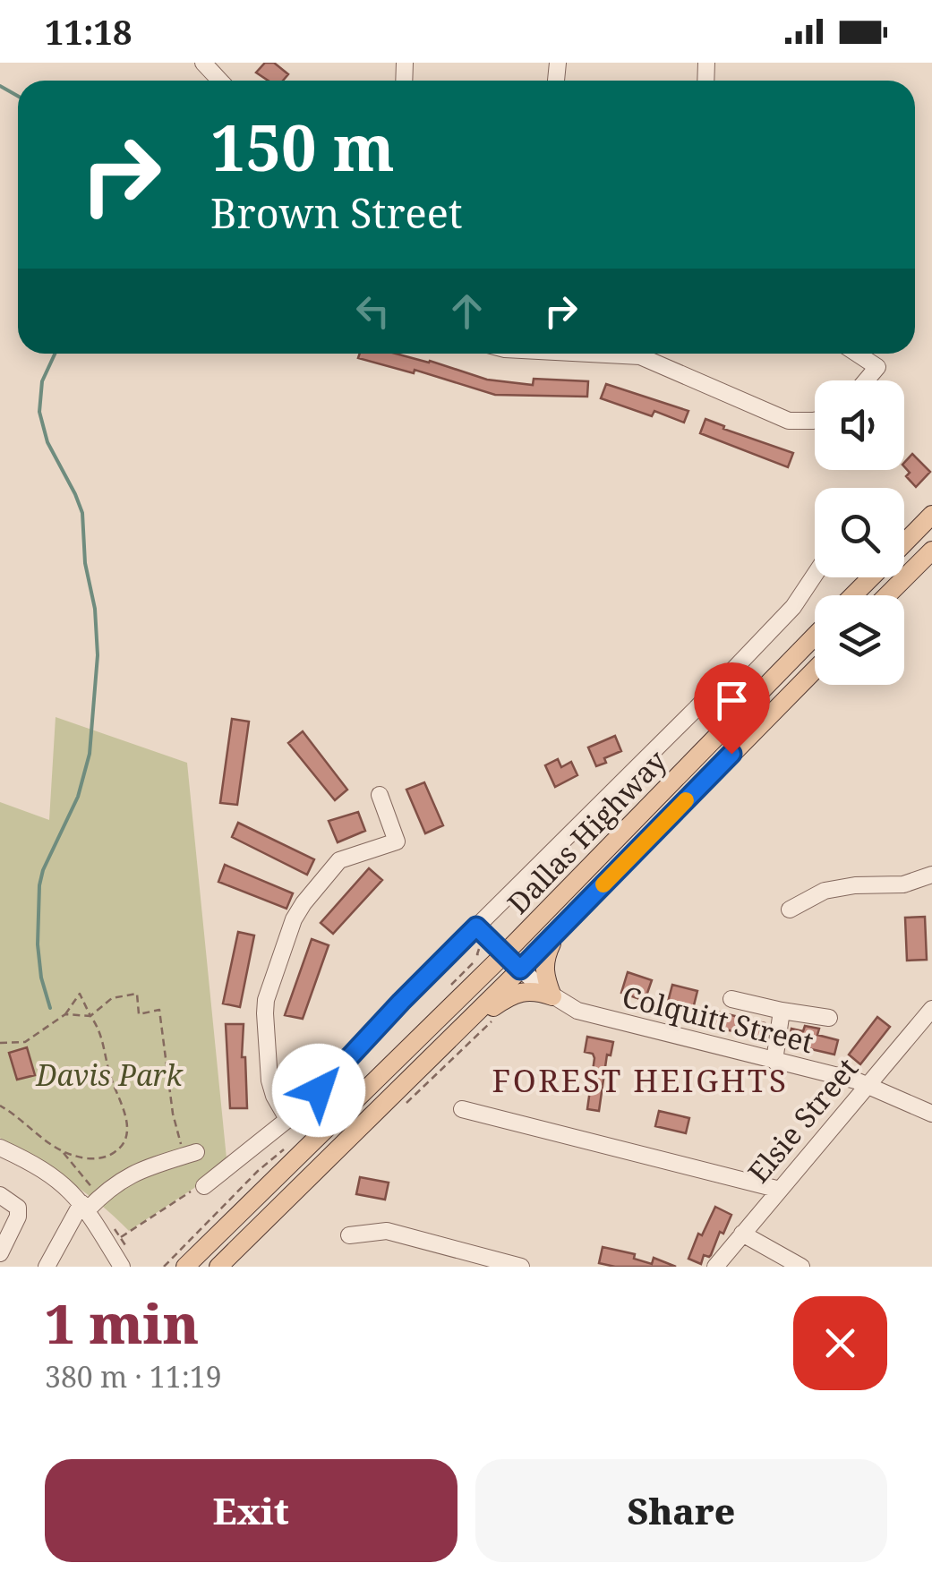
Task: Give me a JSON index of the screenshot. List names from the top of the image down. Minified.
{"streets":{"main road":["Dallas Highway"],"street":["Colquitt Street","Elsie Street"]},"crossings":[["Dallas Highway","Colquitt Street"],["Colquitt Street","Elsie Street"]],"districts":["FOREST HEIGHTS"],"parks":["Davis Park"],"page":{"status":"11:18","turn":["150 m","Brown Street"],"heading":["1 min","380 m · 11:19"],"buttons":["Exit","Share"]}}
